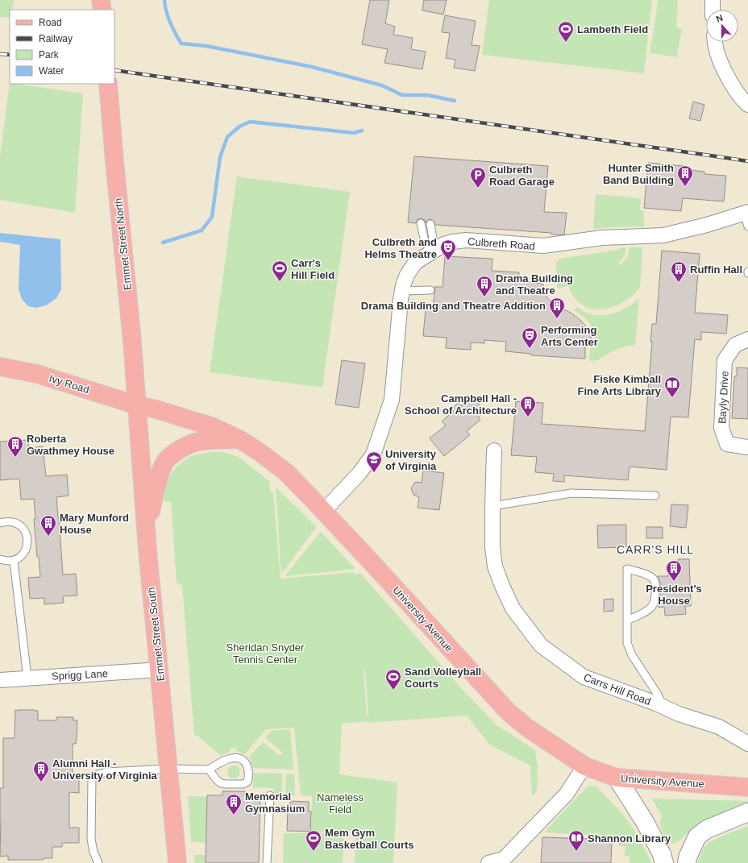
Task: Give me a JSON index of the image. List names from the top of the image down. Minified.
{"streets":{"main road":["Emmet Street North","Ivy Road","University Avenue","Emmet Street South"],"street":["Culbreth Road","Bayly Drive","Sprigg Lane","Carrs Hill Road"]},"crossings":[["Culbreth Road","University Avenue"],["Emmet Street North","Ivy Road"],["Emmet Street North","University Avenue"],["Emmet Street North","Emmet Street South"],["Ivy Road","University Avenue"],["Ivy Road","Emmet Street South"],["University Avenue","Emmet Street South"],["Emmet Street South","Sprigg Lane"]],"districts":["CARR'S HILL"],"parks":["Sheridan Snyder Tennis Center","Nameless Field"],"places":{"sports":["Lambeth Field","Carr's Hill Field","Sand Volleyball Courts","Mem Gym Basketball Courts"],"building":["Hunter Smith Band Building","Ruffin Hall","Drama Building and Theatre","Drama Building and Theatre Addition","Campbell Hall - School of Architecture","Roberta Gwathmey House","Mary Munford House","President's House","Alumni Hall - University of Virginia","Memorial Gymnasium"],"parking":["Culbreth Road Garage"],"theatre":["Culbreth and Helms Theatre","Performing Arts Center"],"library":["Fiske Kimball Fine Arts Library","Shannon Library"],"school or university":["University of Virginia"]},"legend":["Road","Railway","Park","Water"],"north":"top"}
